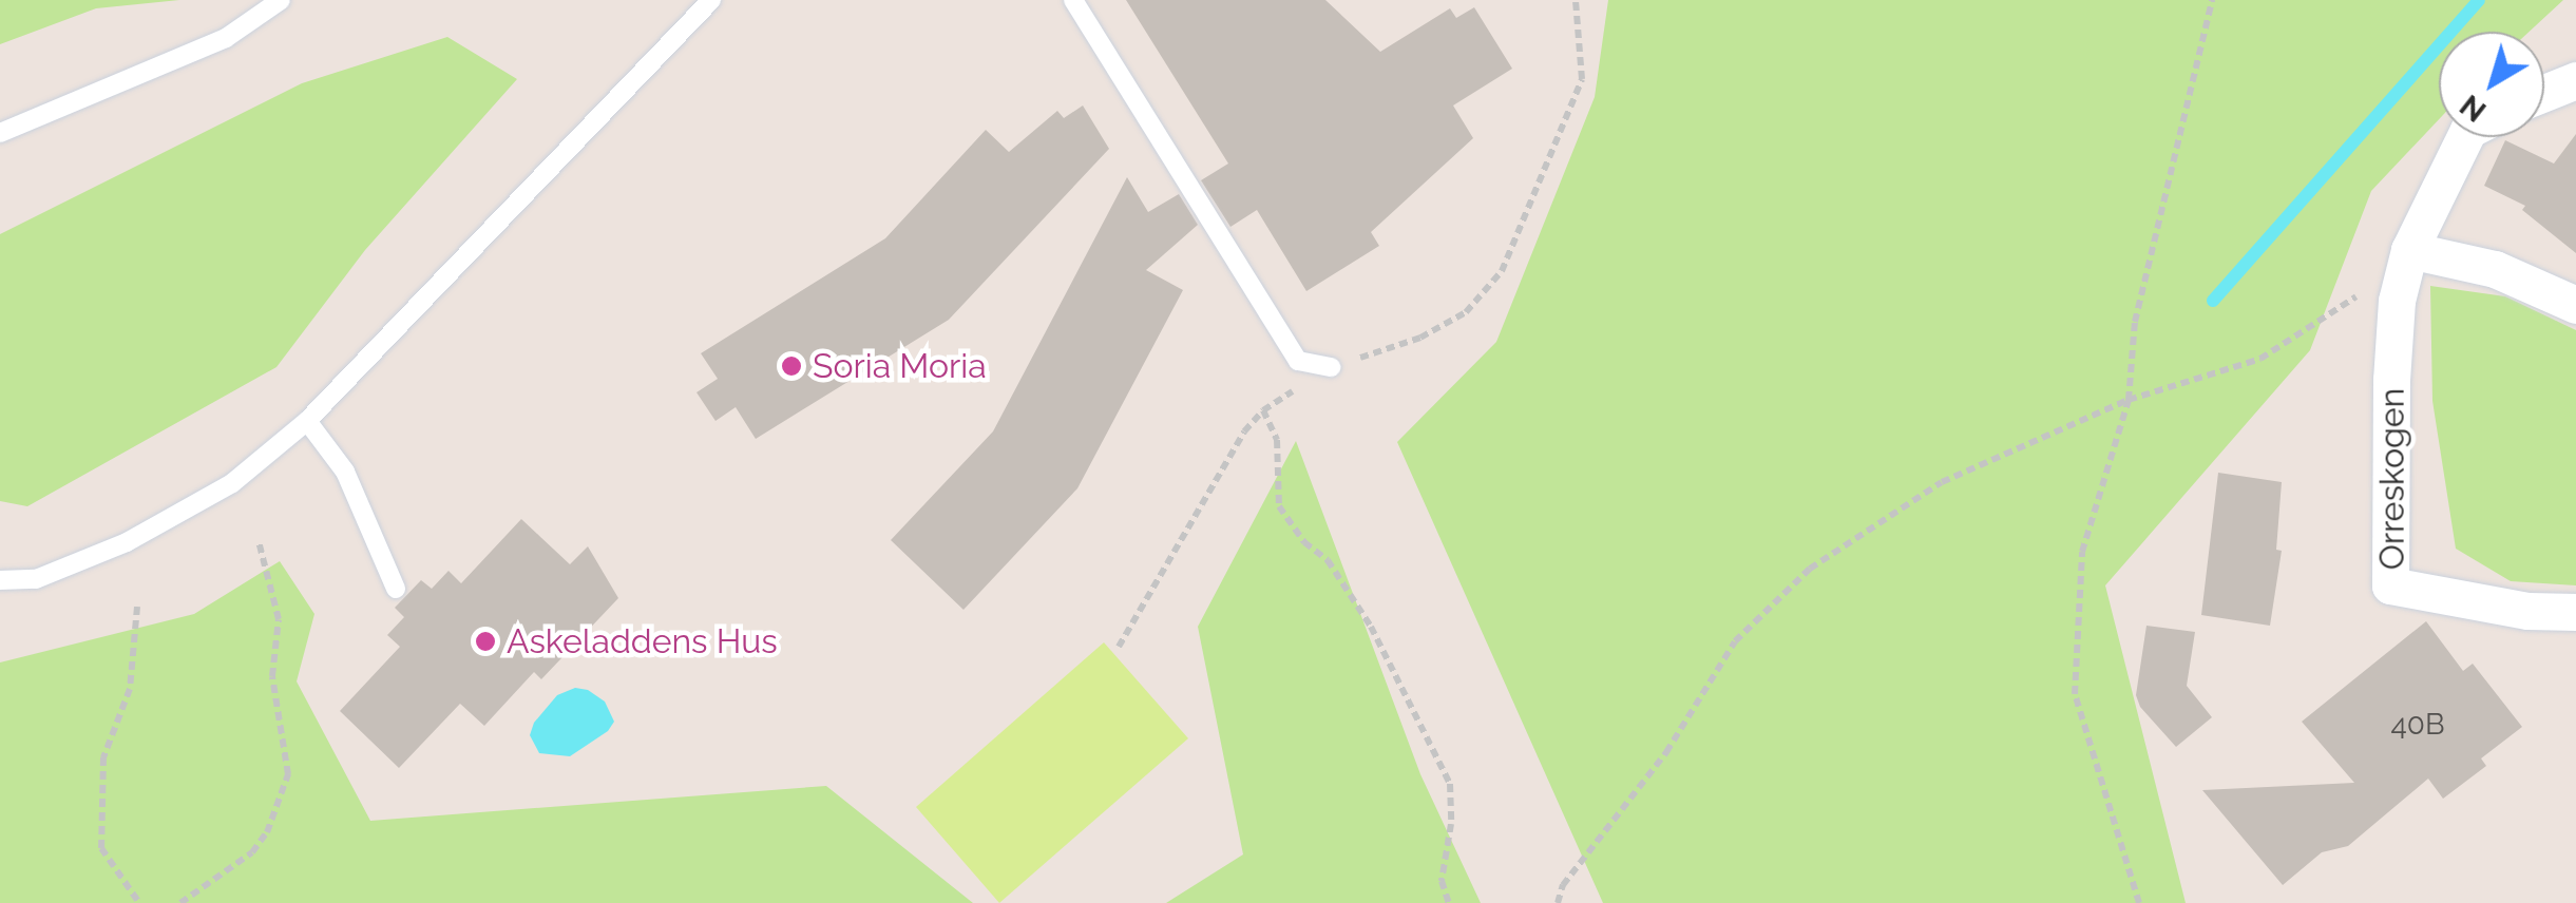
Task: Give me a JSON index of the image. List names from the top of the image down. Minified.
{"streets":{"street":["Orreskogen"]},"places":["Soria Moria","Askeladdens Hus"],"house_numbers":["40B"],"north":"bottom left"}
